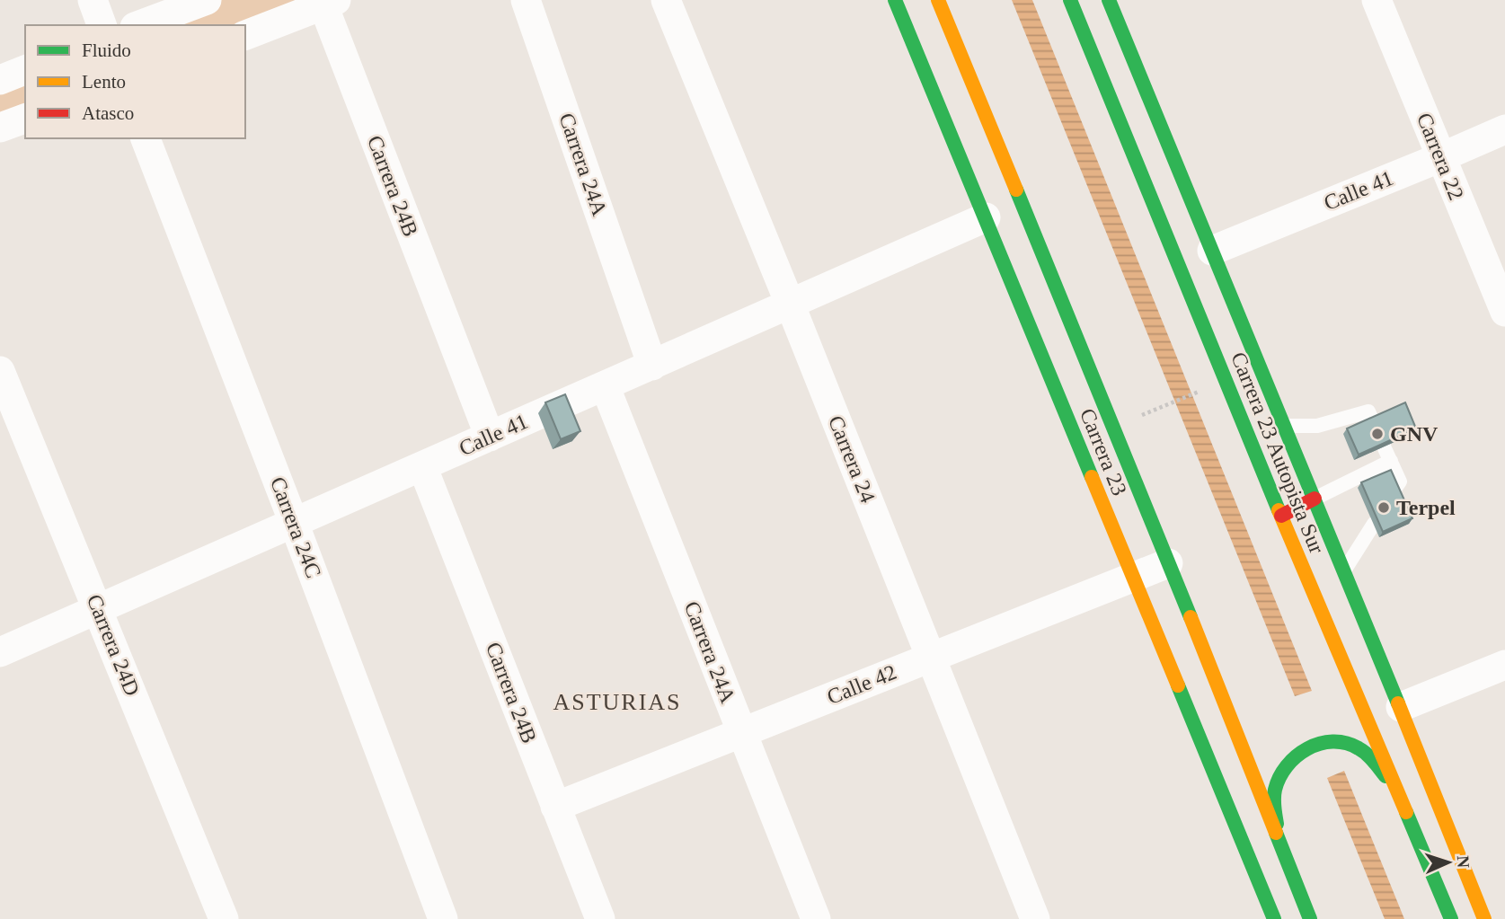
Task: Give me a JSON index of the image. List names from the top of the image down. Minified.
{"streets":{"main road":["Carrera 23","Carrera 23 Autopista Sur"],"street":["Carrera 22","Carrera 24A","Carrera 24B","Calle 41","Carrera 24","Carrera 24C","Carrera 24D","Calle 42"]},"crossings":[["Carrera 22","Calle 41"],["Carrera 24A","Calle 41"],["Carrera 24A","Calle 42"],["Carrera 24B","Calle 41"],["Carrera 24B","Calle 42"],["Calle 41","Carrera 23"],["Calle 41","Carrera 24"],["Calle 41","Carrera 24C"],["Calle 41","Carrera 24D"],["Carrera 23","Calle 42"],["Carrera 24","Calle 42"]],"districts":["ASTURIAS"],"places":["GNV","Terpel"],"legend":["Fluido","Lento","Atasco"],"north":"right"}
